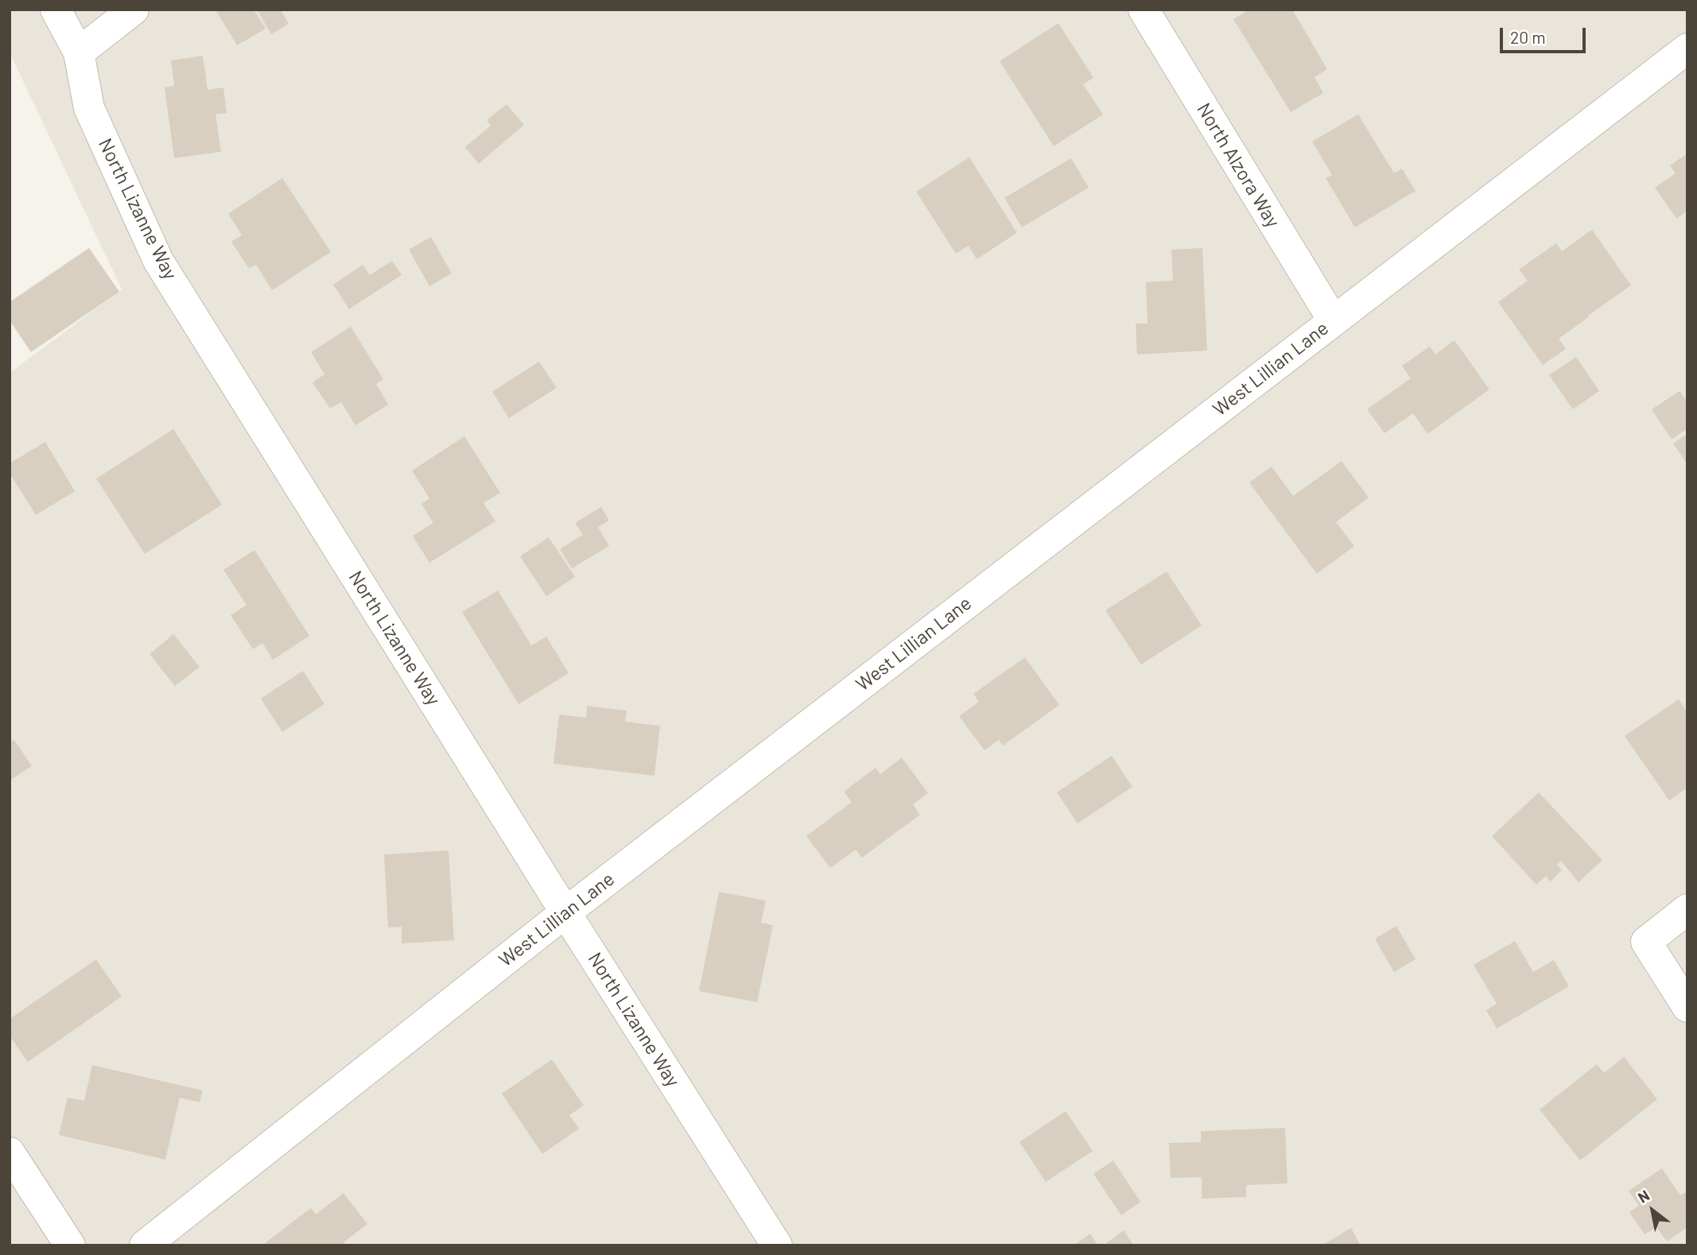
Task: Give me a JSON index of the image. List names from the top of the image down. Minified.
{"streets":{"street":["North Alzora Way","North Lizanne Way","West Lillian Lane"]},"crossings":[["North Alzora Way","West Lillian Lane"],["North Lizanne Way","West Lillian Lane"]],"scale_bar":"20 m","north":"top left"}
